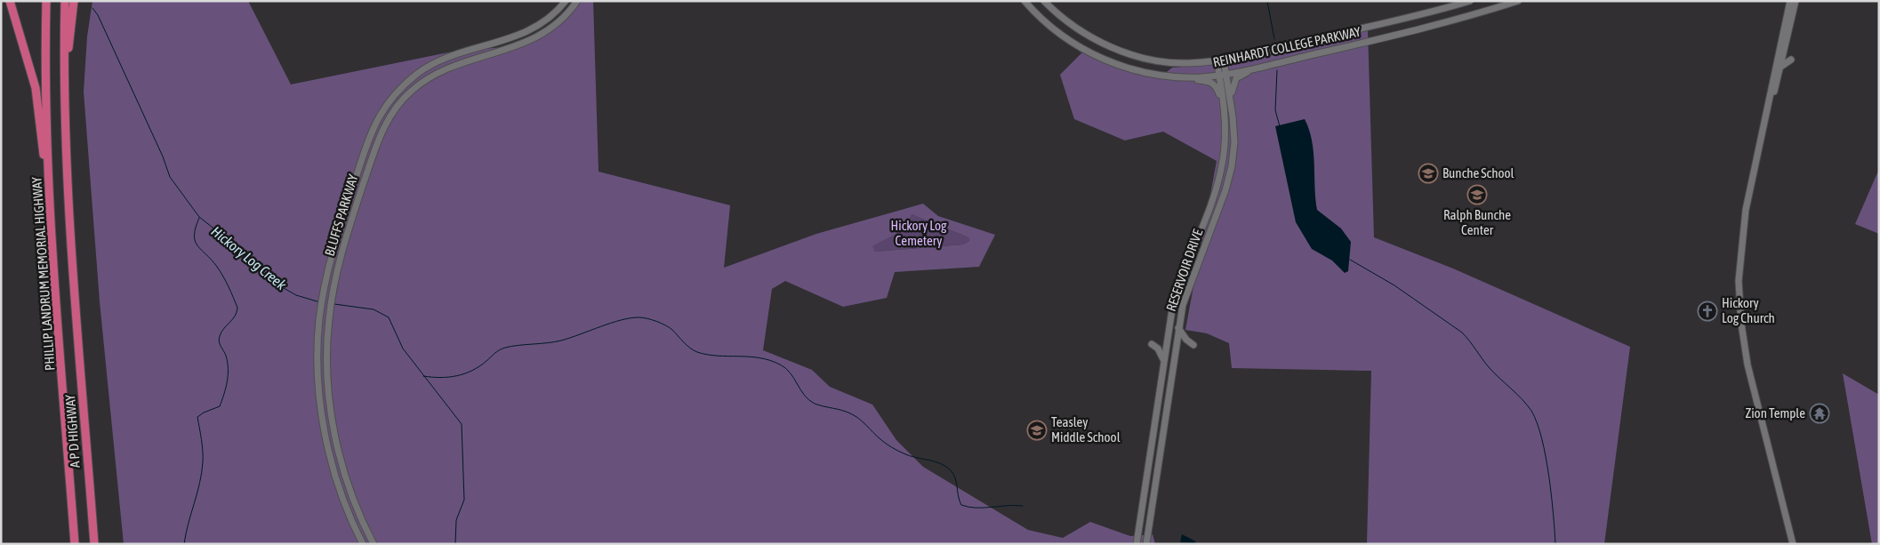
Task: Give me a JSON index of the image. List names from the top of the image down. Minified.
{"streets":{"highway":["PHILLIP LANDRUM MEMORIAL HIGHWAY","A P D HIGHWAY"],"street":["REINHARDT COLLEGE PARKWAY","BLUFFS PARKWAY","RESERVOIR DRIVE"]},"crossings":[["REINHARDT COLLEGE PARKWAY","RESERVOIR DRIVE"]],"water":["Hickory Log Creek"],"parks":["Hickory Log Cemetery"],"places":{"school or university":["Bunche School","Ralph Bunche Center","Teasley Middle School"],"church":["Hickory Log Church"],"temple":["Zion Temple"]}}
